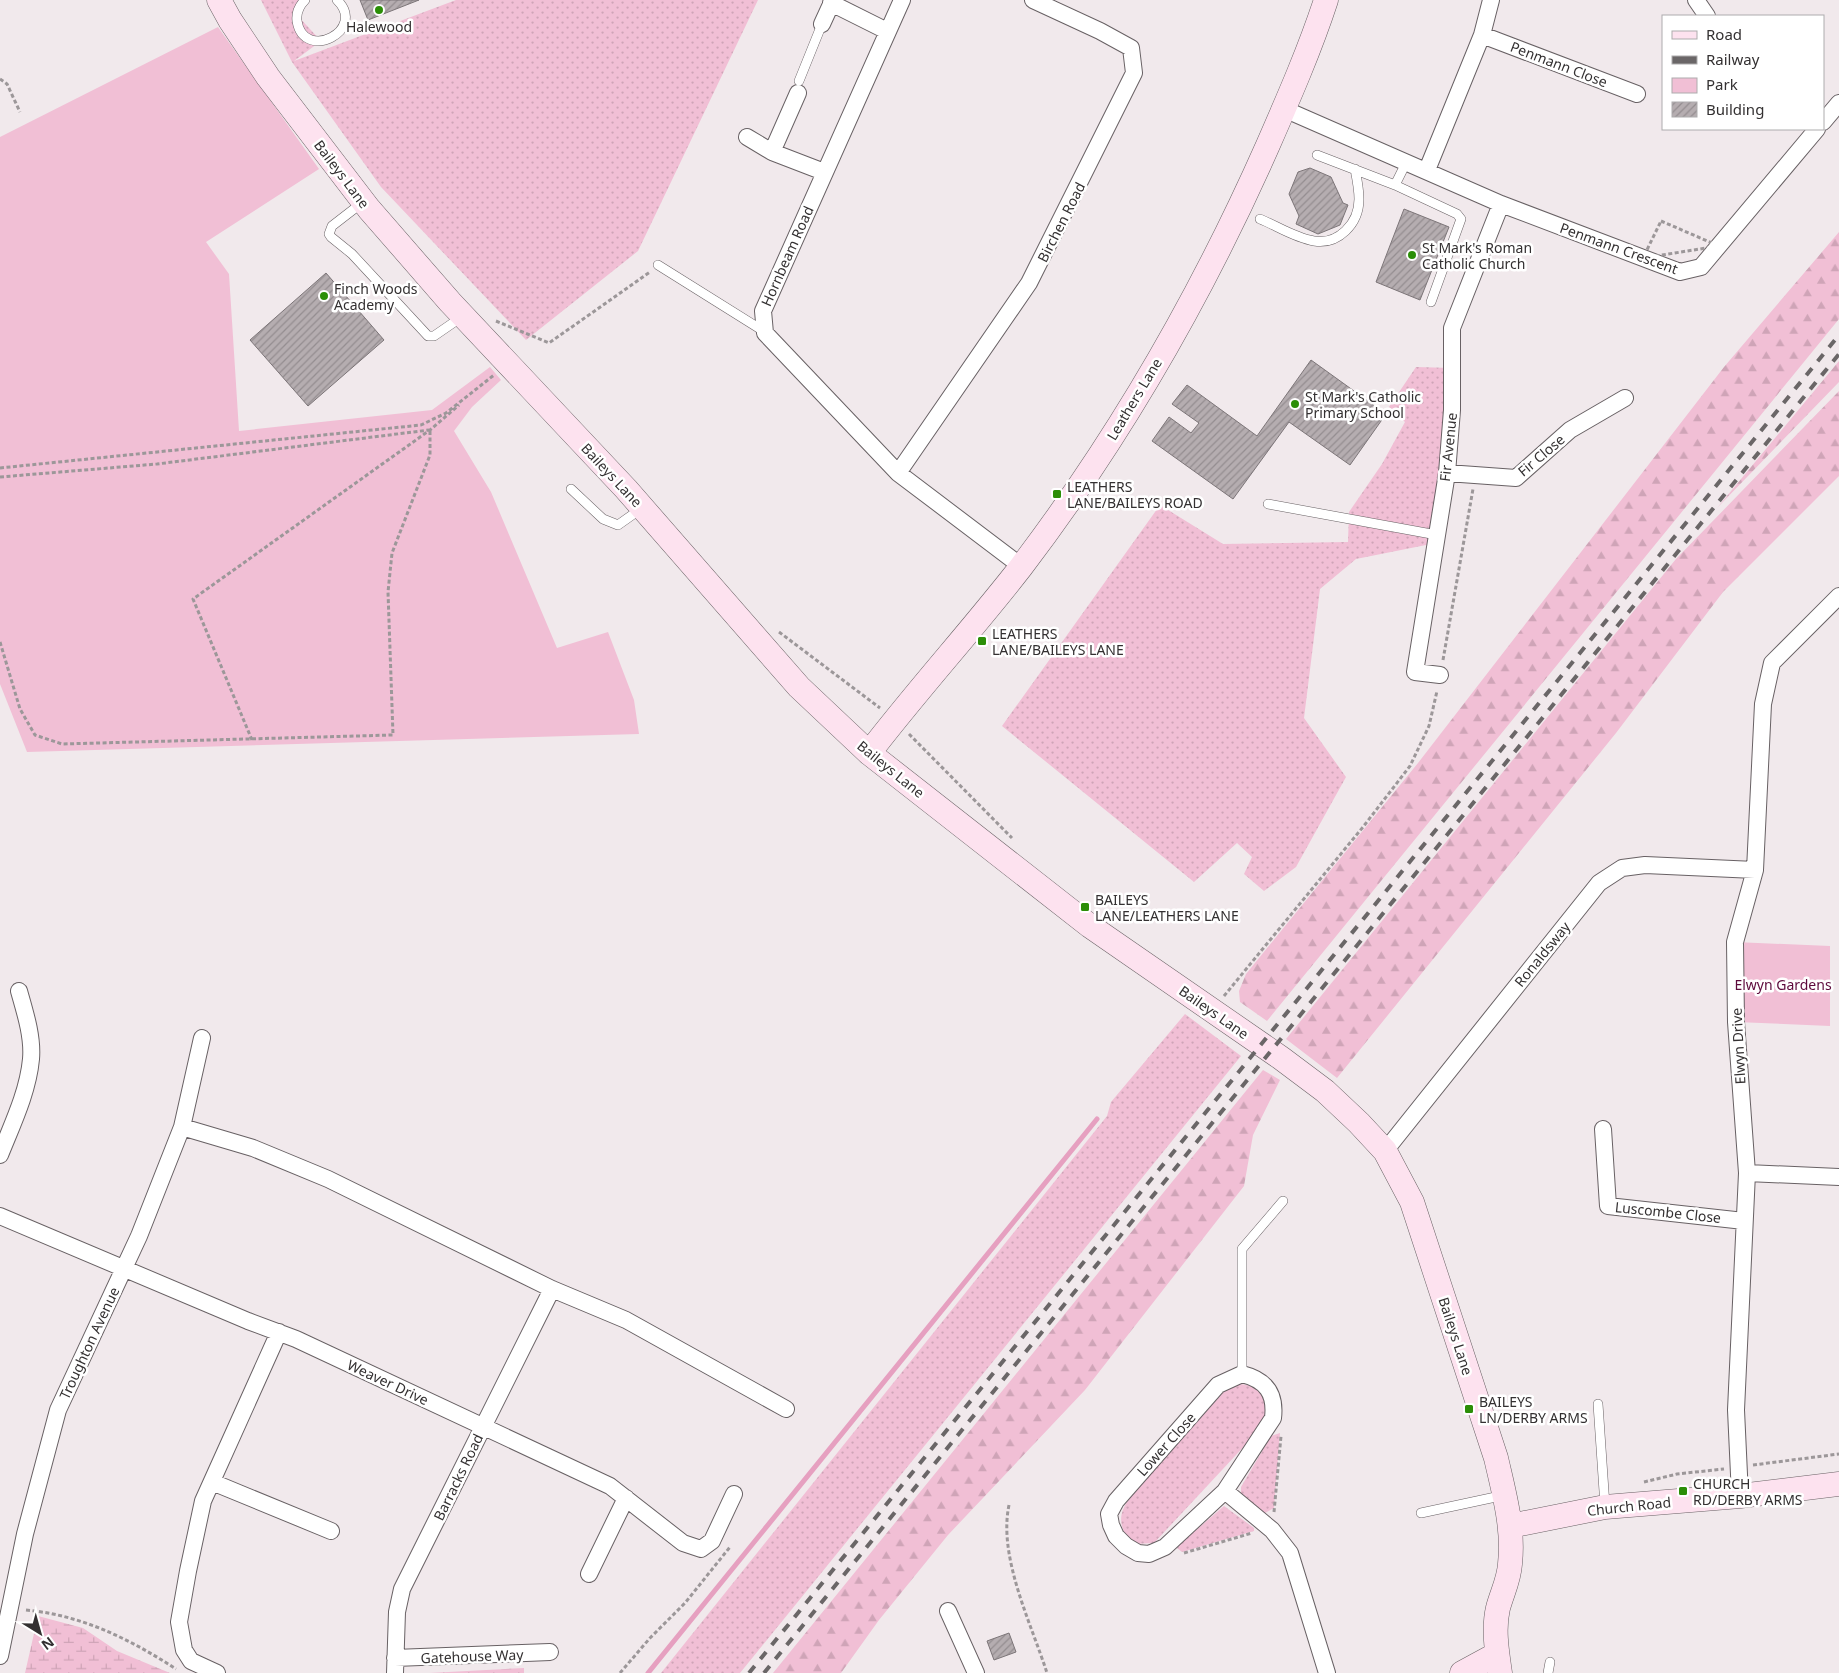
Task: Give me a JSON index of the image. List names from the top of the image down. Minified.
{"streets":{"street":["Penmann Close","Baileys Lane","Birchen Road","Penmann Crescent","Hornbeam Road","Leathers Lane","Fir Avenue","Fir Close","Ronaldsway","Elwyn Drive","Luscombe Close","Troughton Avenue","Weaver Drive","Lower Close","Barracks Road","Church Road","Gatehouse Way"]},"crossings":[["Baileys Lane","Leathers Lane"],["Baileys Lane","Ronaldsway"],["Baileys Lane","Church Road"],["Penmann Crescent","Leathers Lane"],["Penmann Crescent","Fir Avenue"],["Fir Avenue","Fir Close"],["Ronaldsway","Elwyn Drive"],["Elwyn Drive","Luscombe Close"],["Elwyn Drive","Church Road"],["Troughton Avenue","Weaver Drive"],["Weaver Drive","Barracks Road"],["Barracks Road","Gatehouse Way"]],"parks":["Elwyn Gardens"],"places":{"other":["Halewood","St Mark's Roman Catholic Church","Finch Woods Academy","St Mark's Catholic Primary School"],"transit":["LEATHERS LANE/BAILEYS ROAD","LEATHERS LANE/BAILEYS LANE","BAILEYS LANE/LEATHERS LANE","BAILEYS LN/DERBY ARMS","CHURCH RD/DERBY ARMS"]},"legend":["Road","Railway","Park","Building"],"north":"bottom right"}
